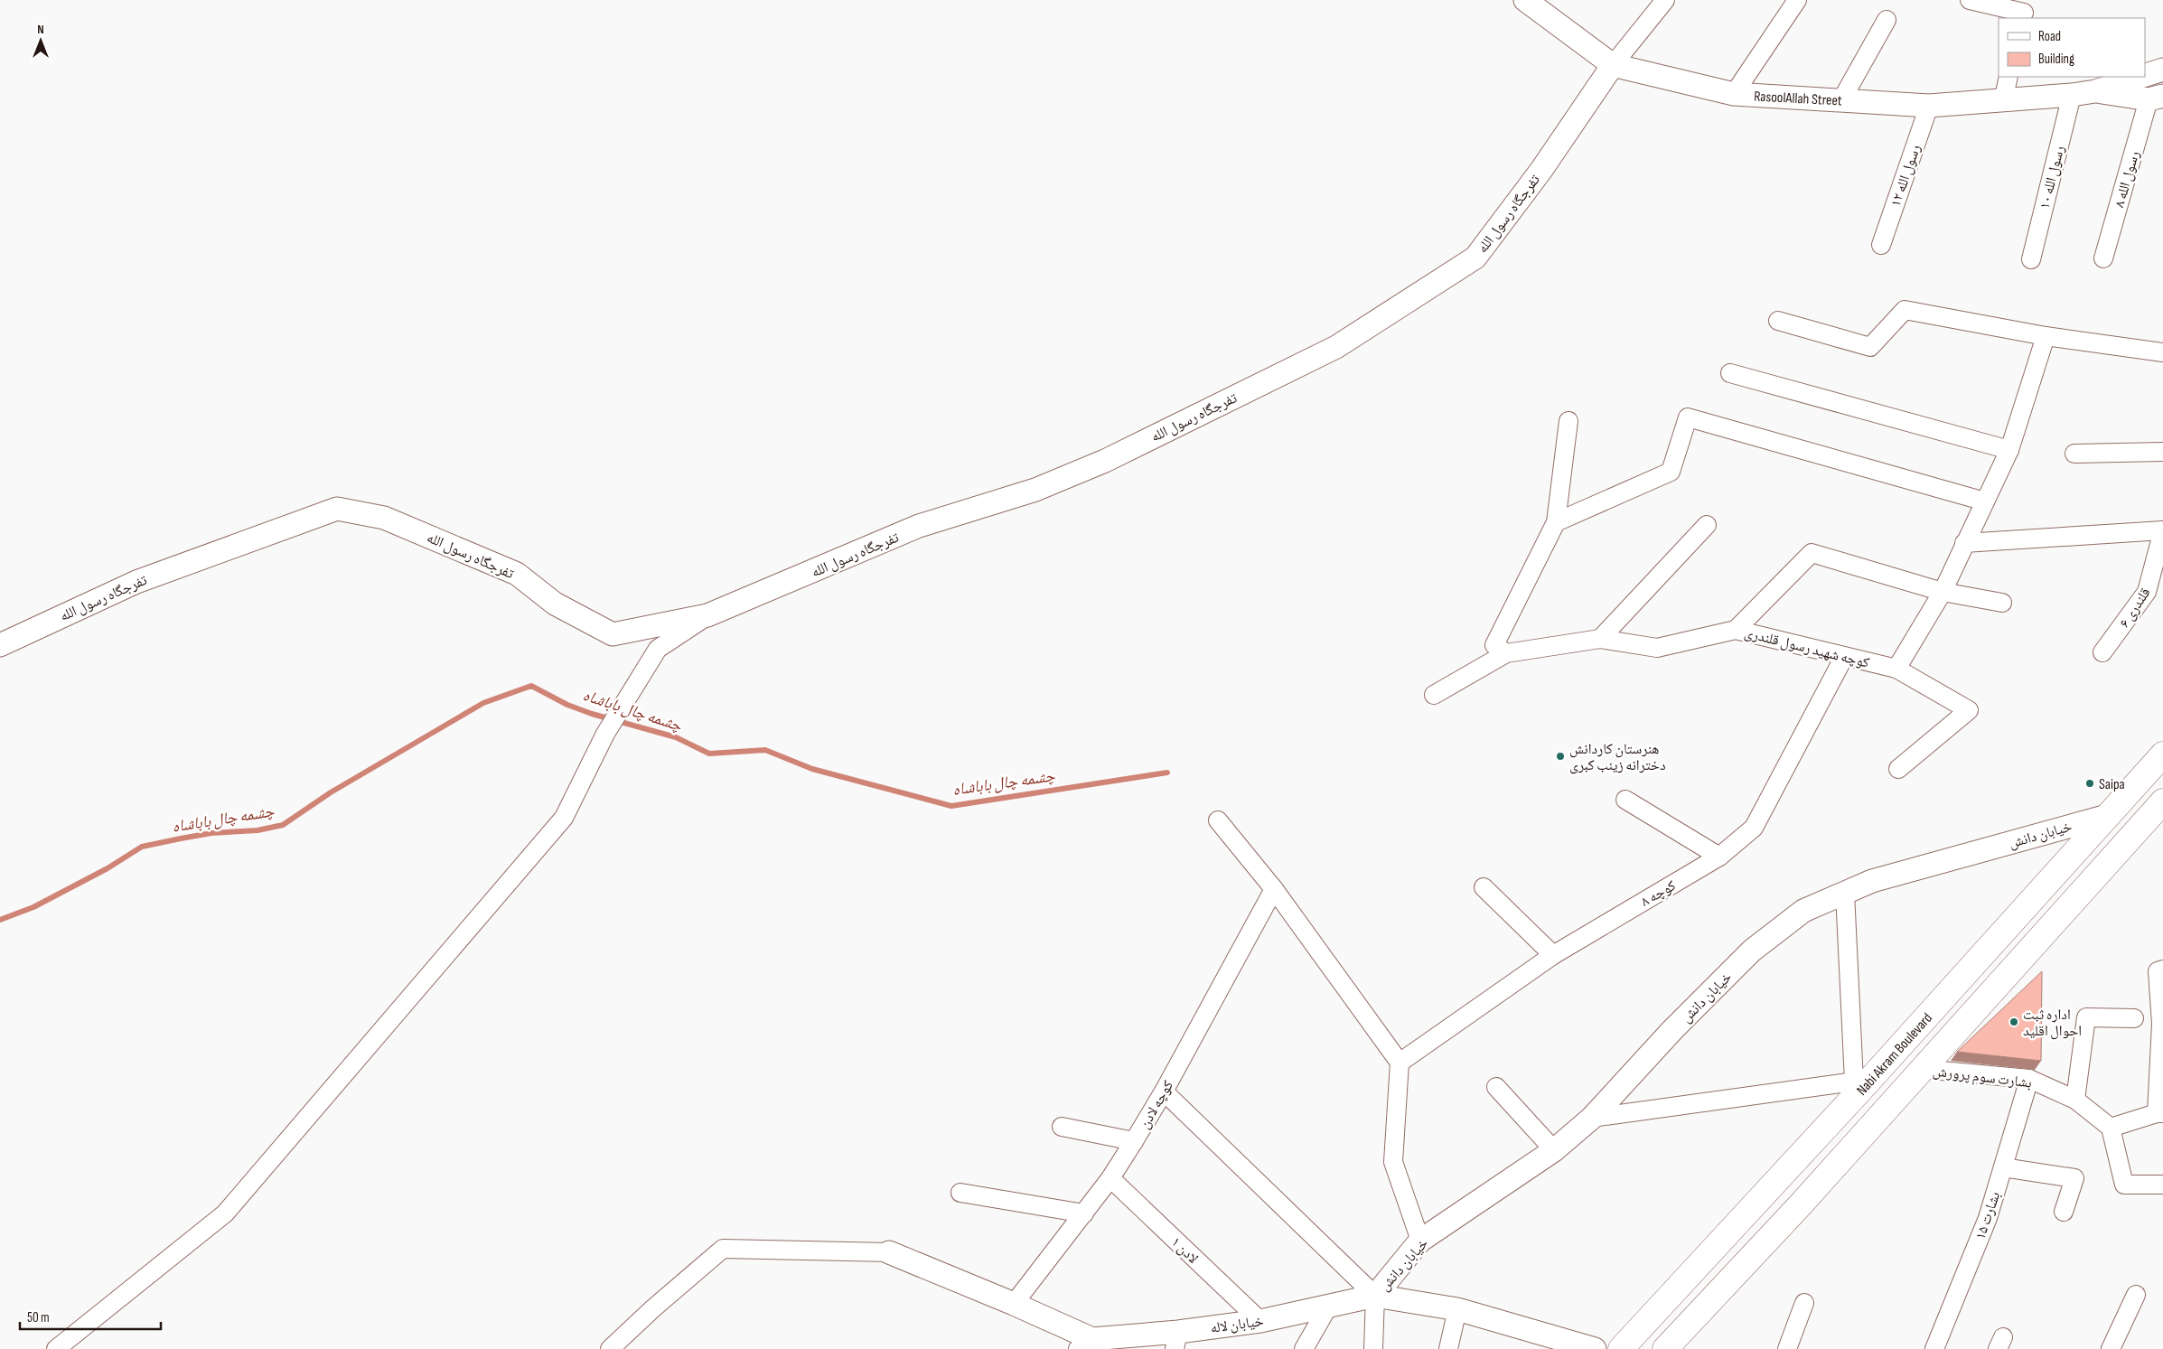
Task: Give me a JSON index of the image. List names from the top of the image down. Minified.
{"streets":{"main road":["Nabi Akram Boulevard"],"street":["RasoolAllah Street","رسول الله ۱۲","رسول الله ۱۰","رسول الله ۸","تفرجگاه رسول الله","قلندری ۶","کوچه شهید رسول قلندری","خیابان دانش","کوچه ۸","بشارت سوم پرورش","کوچه لادن","بشارت ۱۵","لادن ۱","خیابان لاله"]},"crossings":[["RasoolAllah Street","رسول الله ۱۲"],["RasoolAllah Street","رسول الله ۱۰"],["RasoolAllah Street","رسول الله ۸"],["RasoolAllah Street","تفرجگاه رسول الله"],["کوچه شهید رسول قلندری","کوچه ۸"],["خیابان دانش","Nabi Akram Boulevard"],["خیابان دانش","خیابان لاله"],["Nabi Akram Boulevard","بشارت سوم پرورش"],["بشارت سوم پرورش","بشارت ۱۵"],["کوچه لادن","لادن ۱"],["کوچه لادن","خیابان لاله"],["لادن ۱","خیابان لاله"]],"water":["چشمه چال باباشاه"],"places":["هنرستان کاردانش دخترانه زینب کبری","Saipa","اداره ثبت احوال اقلید"],"legend":["Road","Building"],"scale_bar":"50 m","north":"top"}
